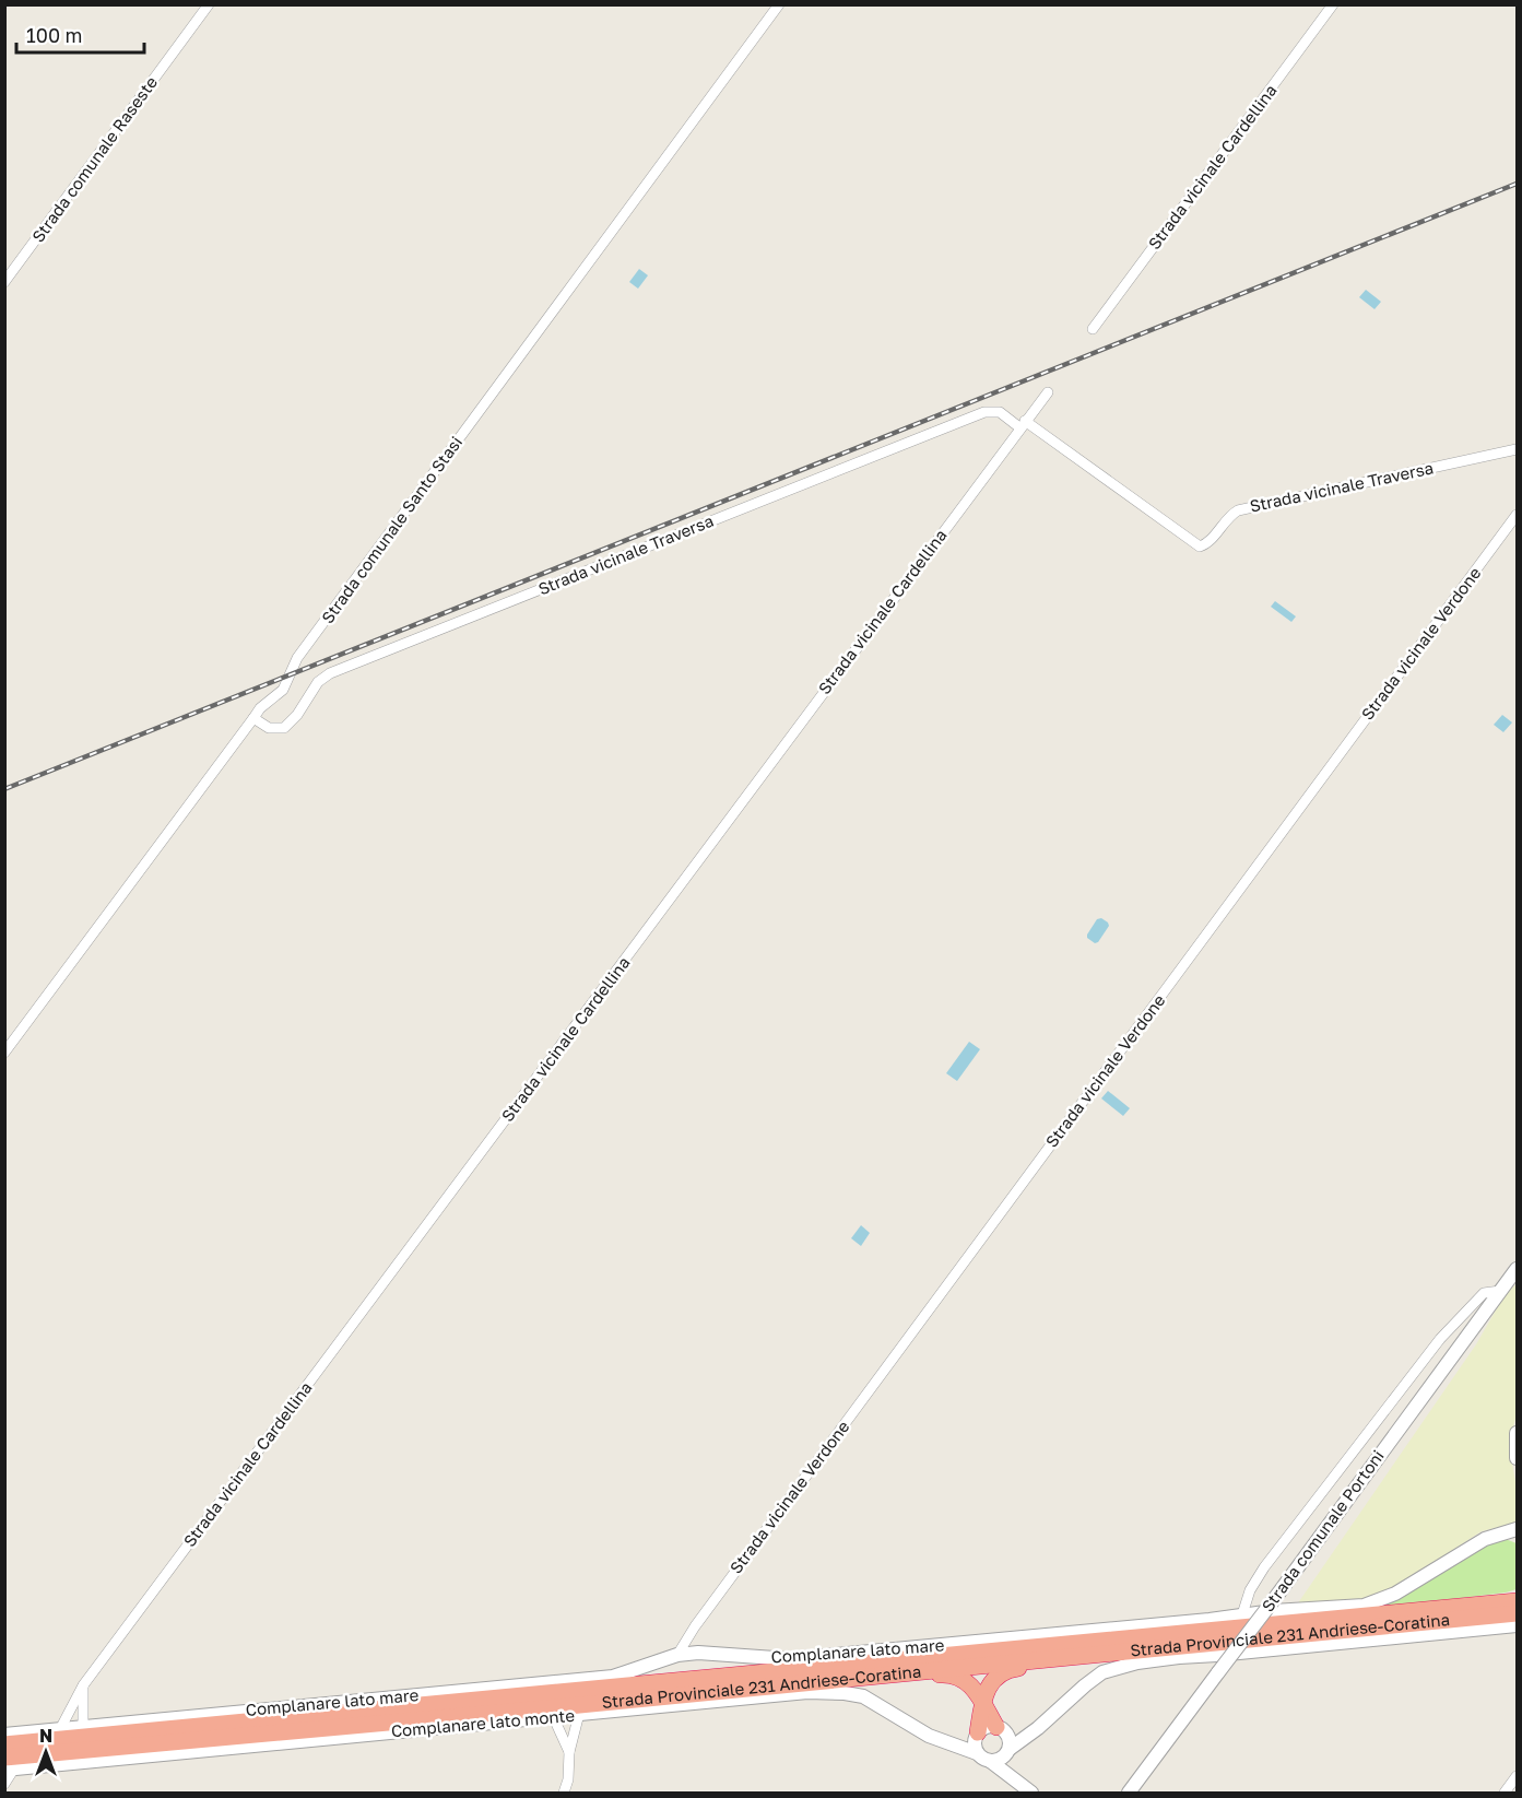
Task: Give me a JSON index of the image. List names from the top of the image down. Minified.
{"streets":{"highway":["Strada Provinciale 231 Andriese-Coratina"],"street":["Strada comunale Raseste","Strada vicinale Cardellina","Strada vicinale Traversa","Strada comunale Santo Stasi","Strada vicinale Verdone","Strada comunale Portoni","Complanare lato mare","Complanare lato monte"]},"crossings":[["Strada vicinale Cardellina","Strada vicinale Traversa"],["Strada vicinale Cardellina","Complanare lato mare"],["Strada vicinale Traversa","Strada comunale Santo Stasi"],["Strada vicinale Verdone","Complanare lato mare"],["Strada Provinciale 231 Andriese-Coratina","Complanare lato monte"]],"scale_bar":"100 m","north":"top"}
